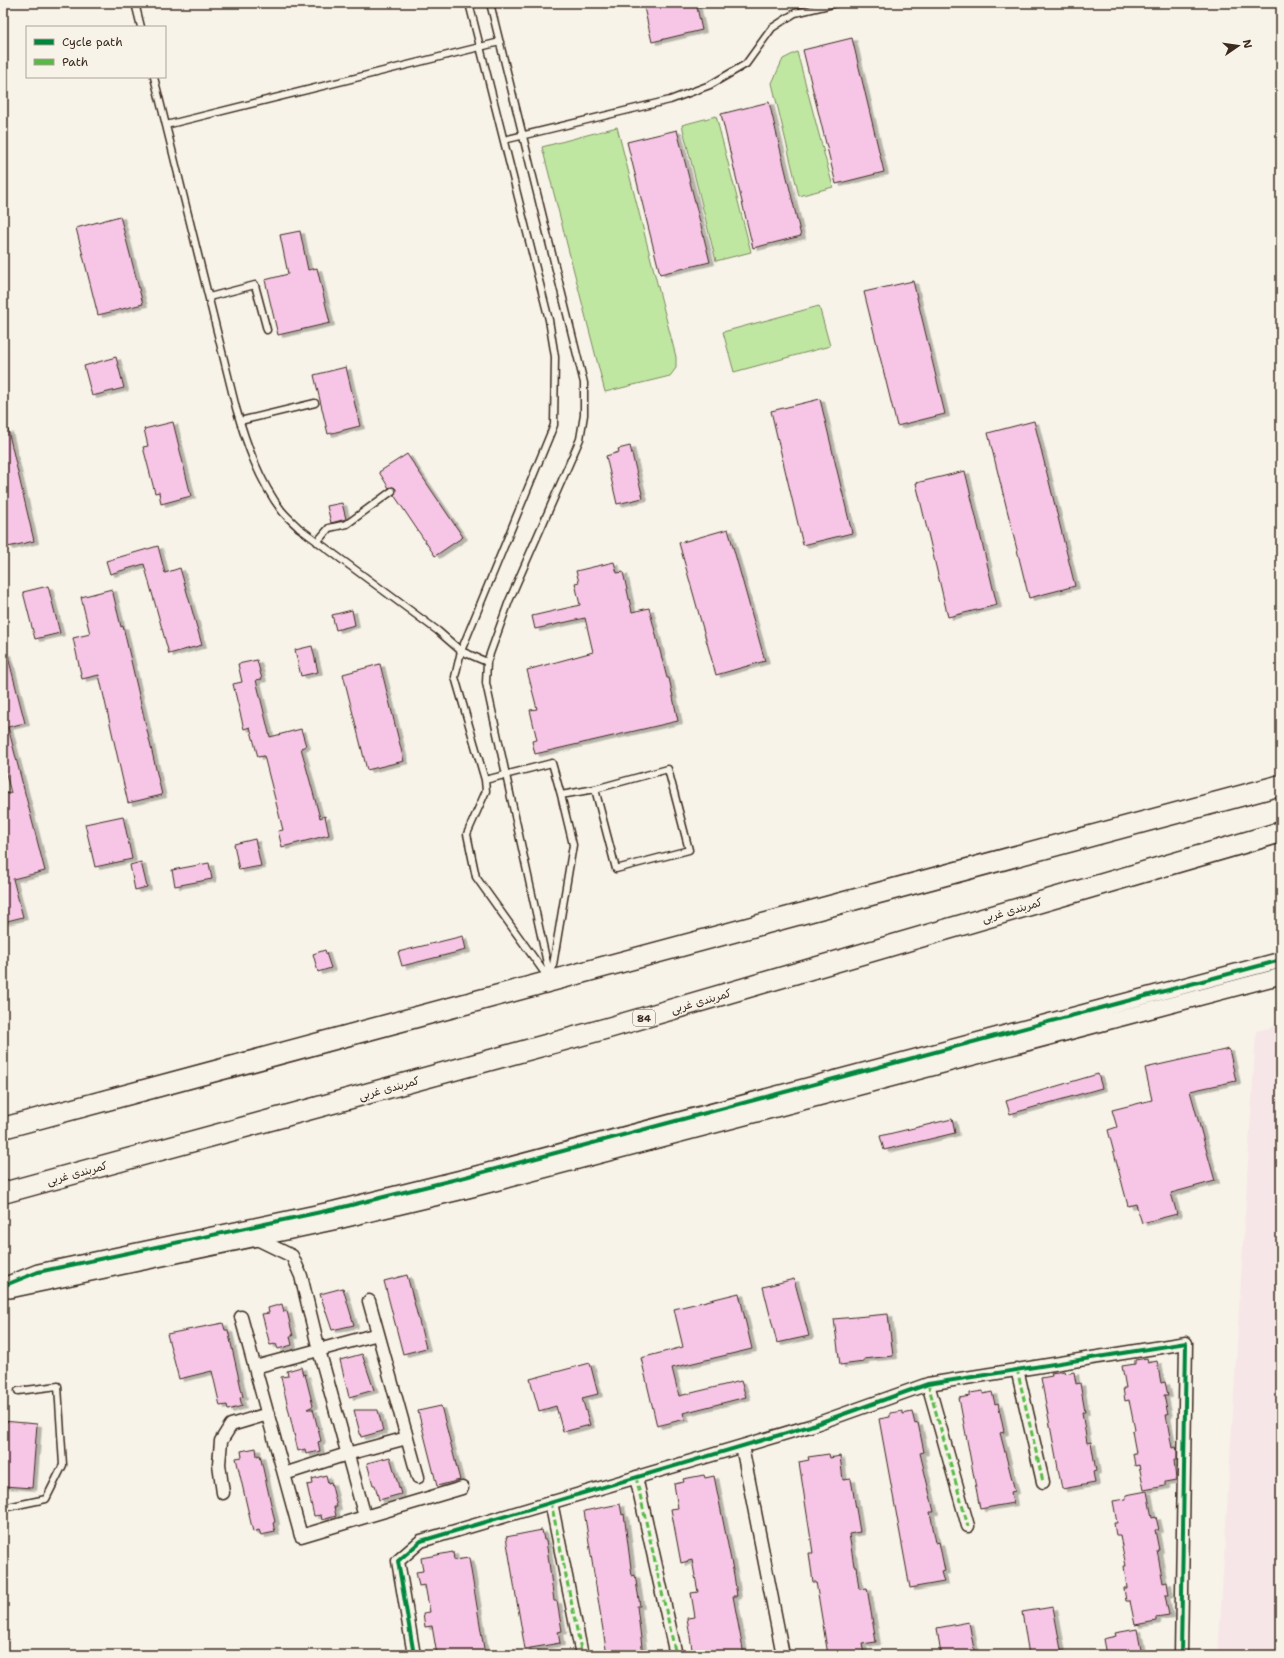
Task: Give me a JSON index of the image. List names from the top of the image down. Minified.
{"streets":{"highway":["کمربندی غربی","84"]},"legend":["Cycle path","Path"],"north":"right"}
